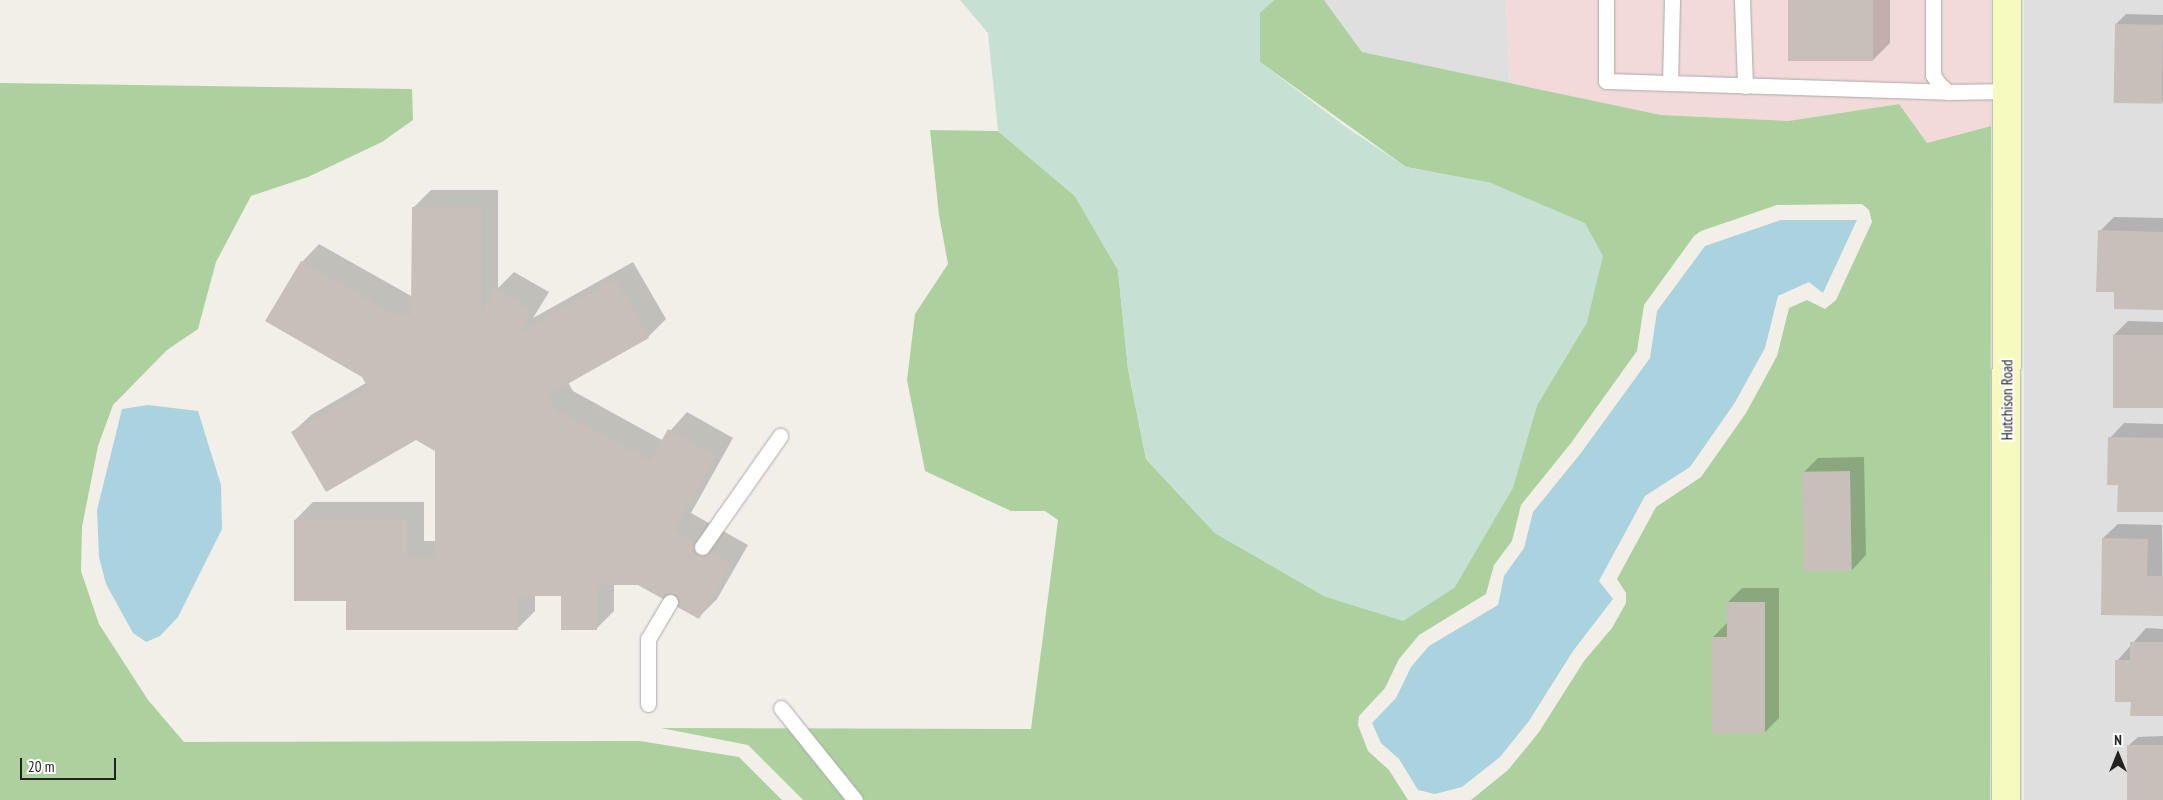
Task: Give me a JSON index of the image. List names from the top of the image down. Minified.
{"streets":{"street":["Hutchison Road"]},"scale_bar":"20 m","north":"top"}
